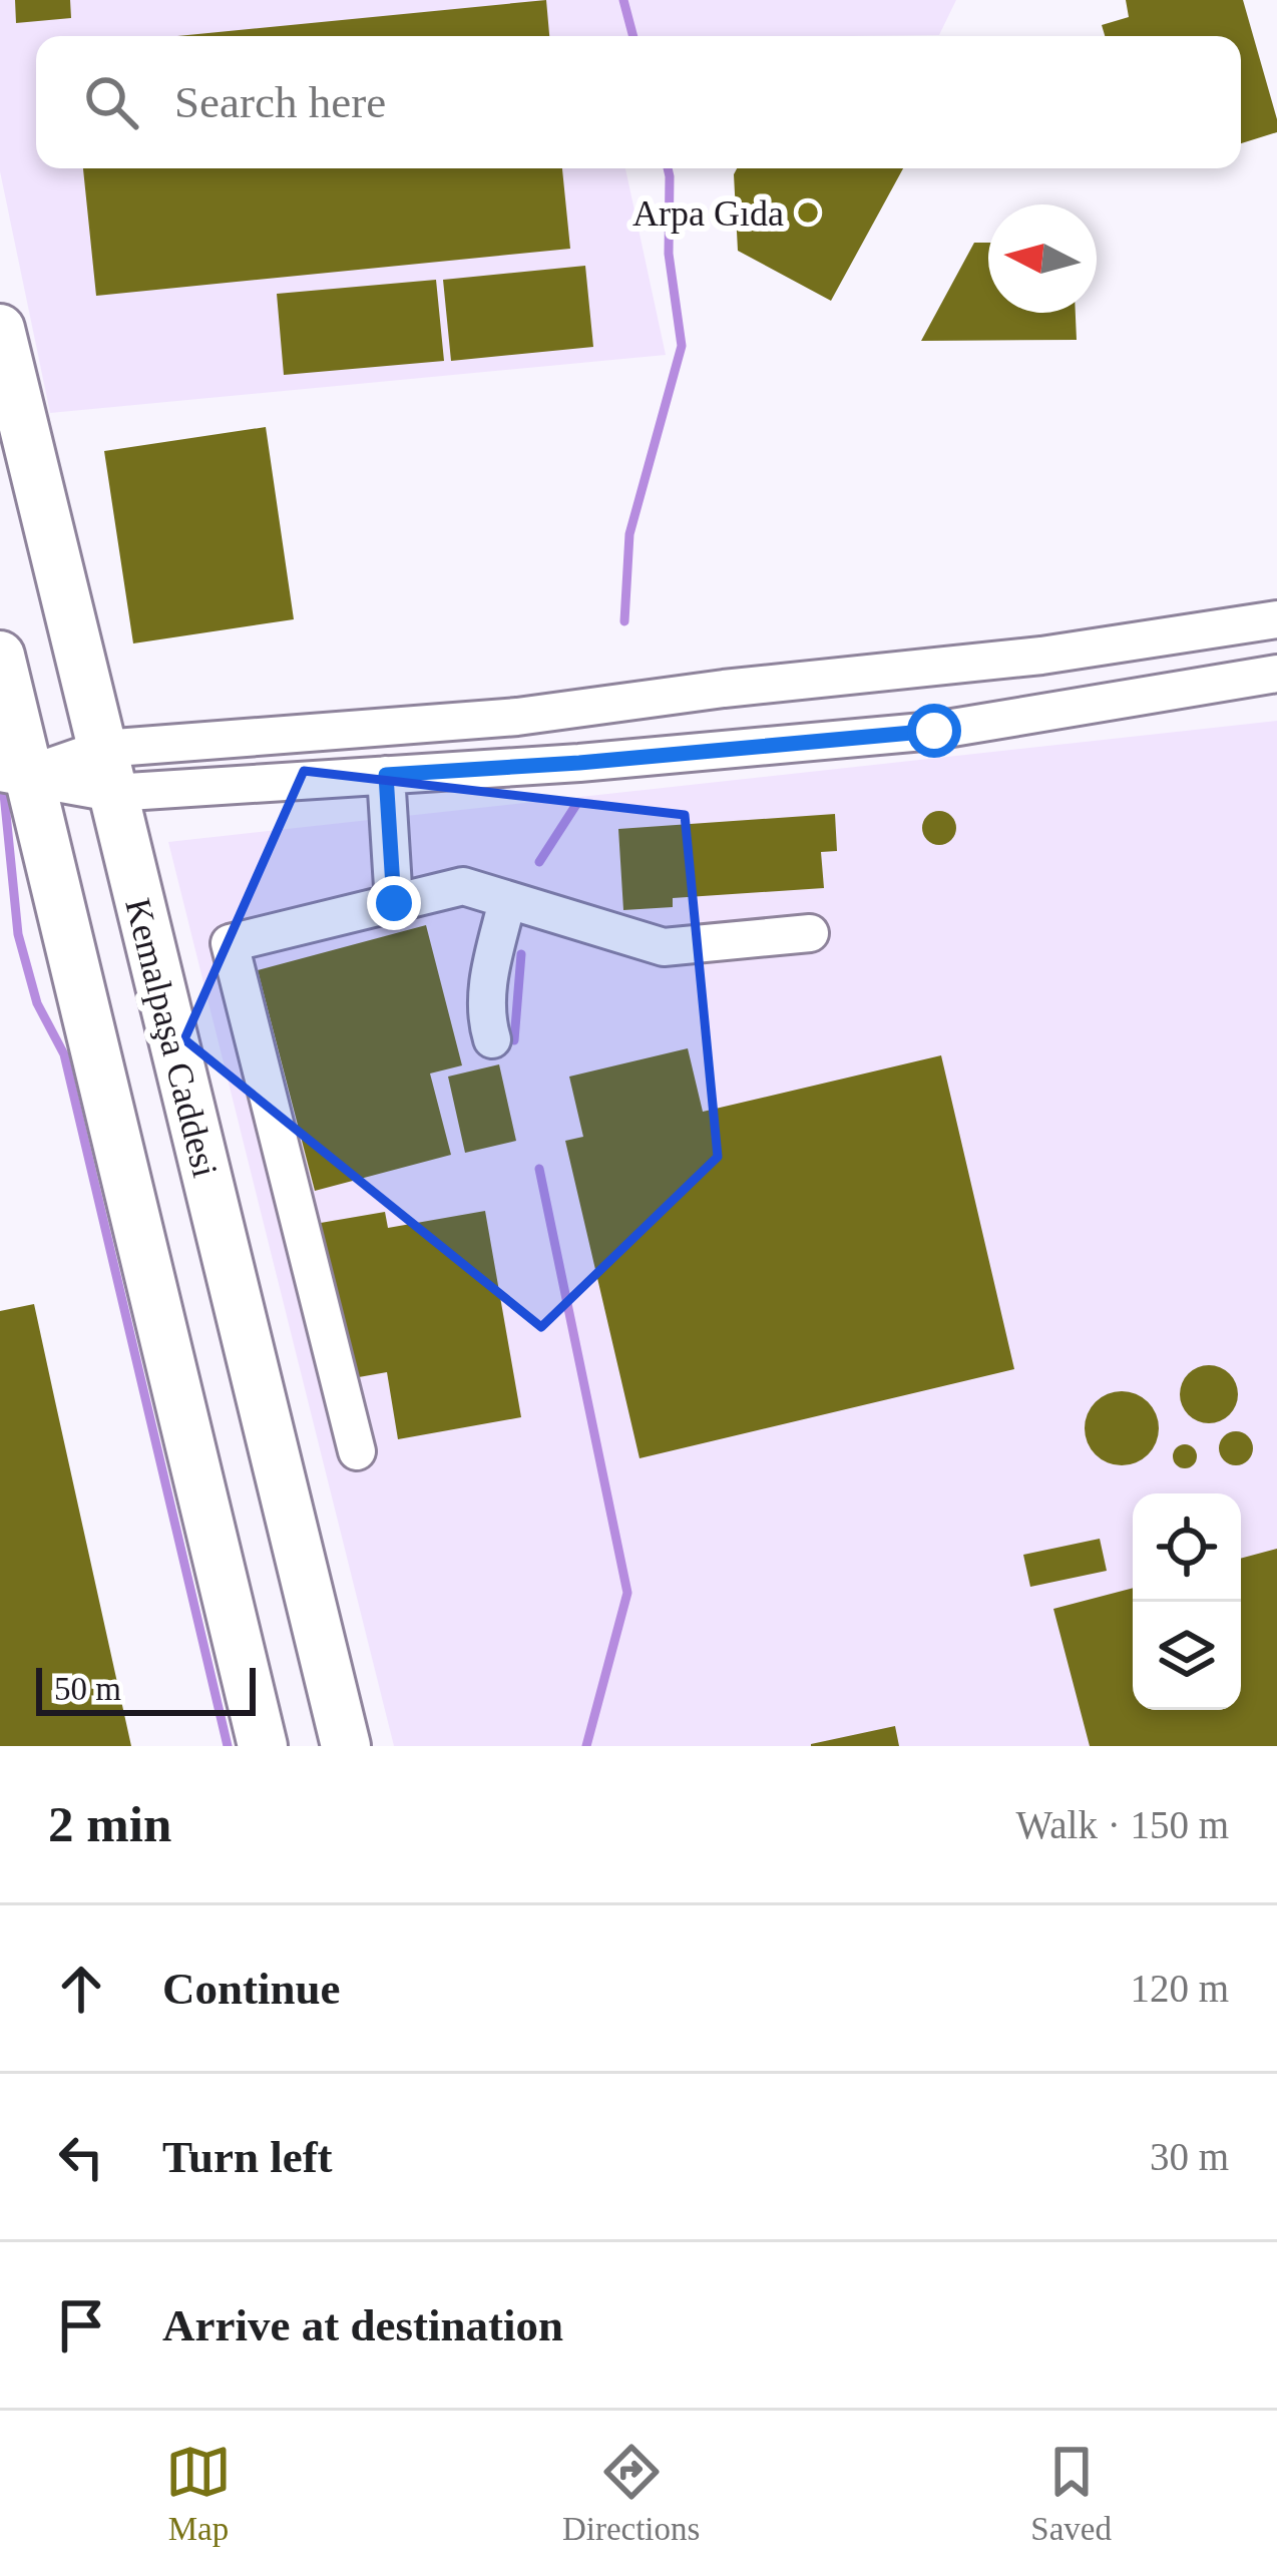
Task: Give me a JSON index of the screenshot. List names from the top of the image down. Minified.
{"streets":{"main road":["Kemalpaşa Caddesi"]},"places":["Arpa Gıda"],"scale_bar":"50 m","north":"left","page":{"search":"Search here","scale":"50 m","heading":["2 min","Walk · 150 m"],"list":[["Continue","120 m"],["Turn left","30 m"],"Arrive at destination"],"nav":["Map","Directions","Saved"]}}
